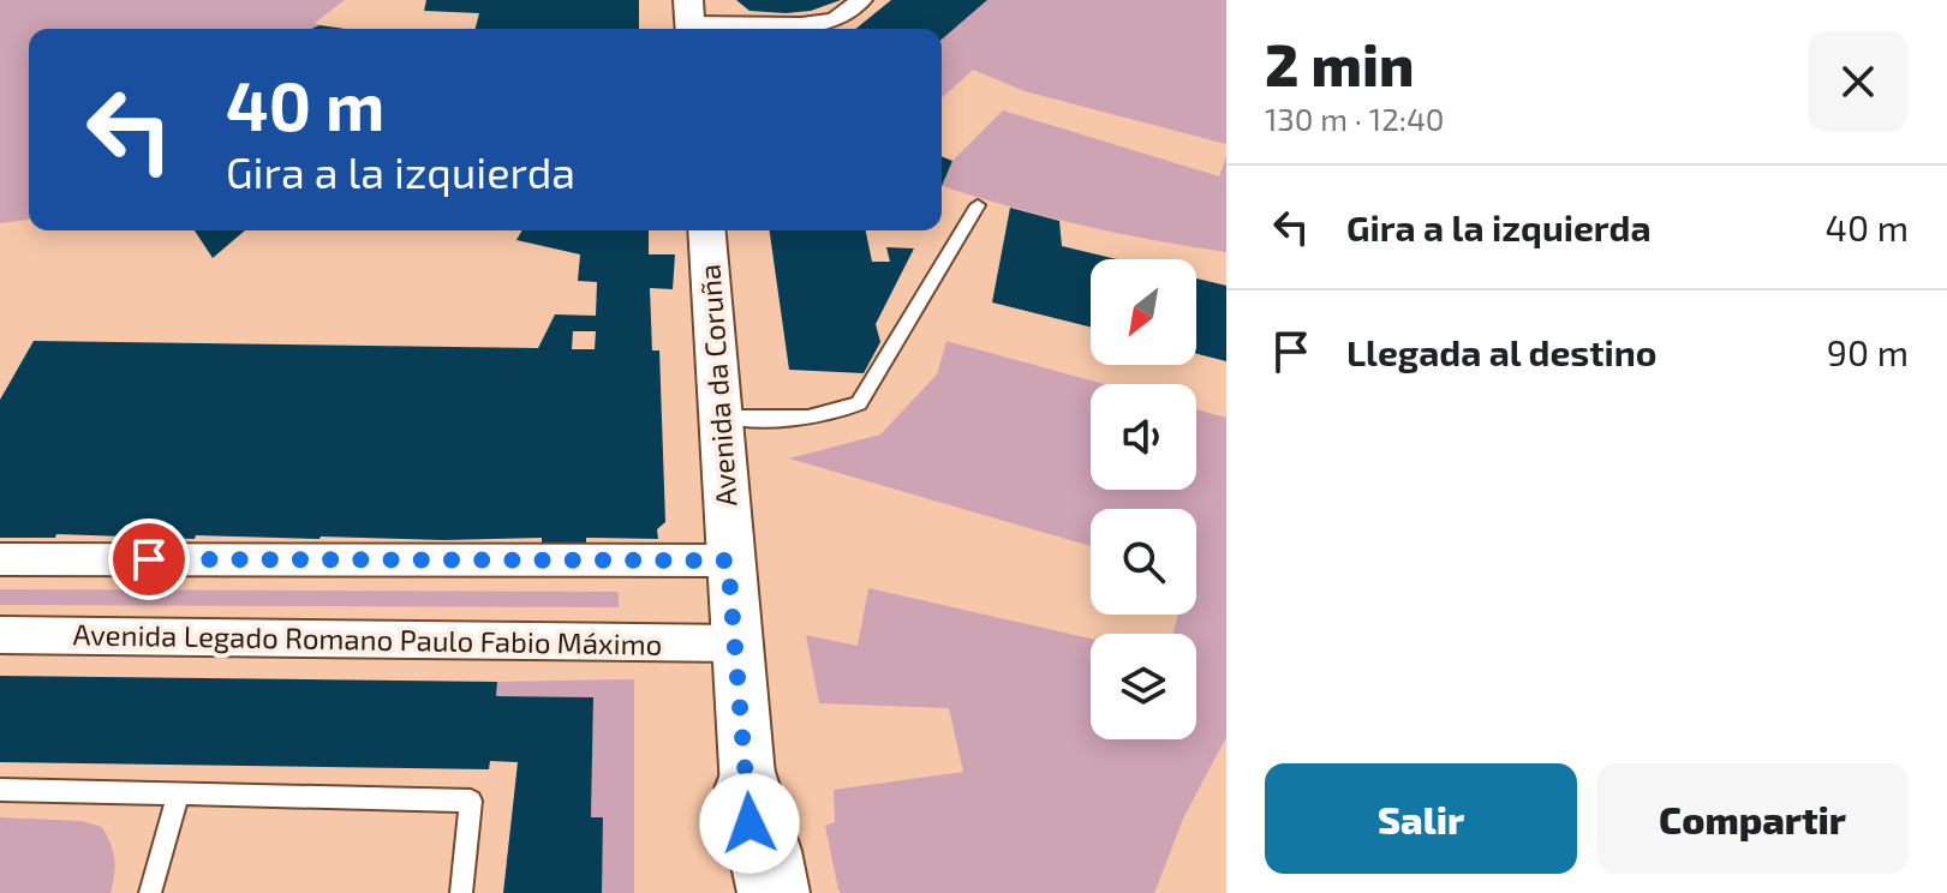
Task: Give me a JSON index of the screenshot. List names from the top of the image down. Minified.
{"streets":{"street":["Avenida da Coruña","Avenida Legado Romano Paulo Fabio Máximo"]},"crossings":[["Avenida da Coruña","Avenida Legado Romano Paulo Fabio Máximo"]],"north":"bottom left","page":{"heading":["2 min","130 m · 12:40"],"turn":["40 m","Gira a la izquierda"],"list":[{"name":"Gira a la izquierda","value":"40 m"},{"name":"Llegada al destino","value":"90 m"}],"buttons":["Salir","Compartir"]}}
